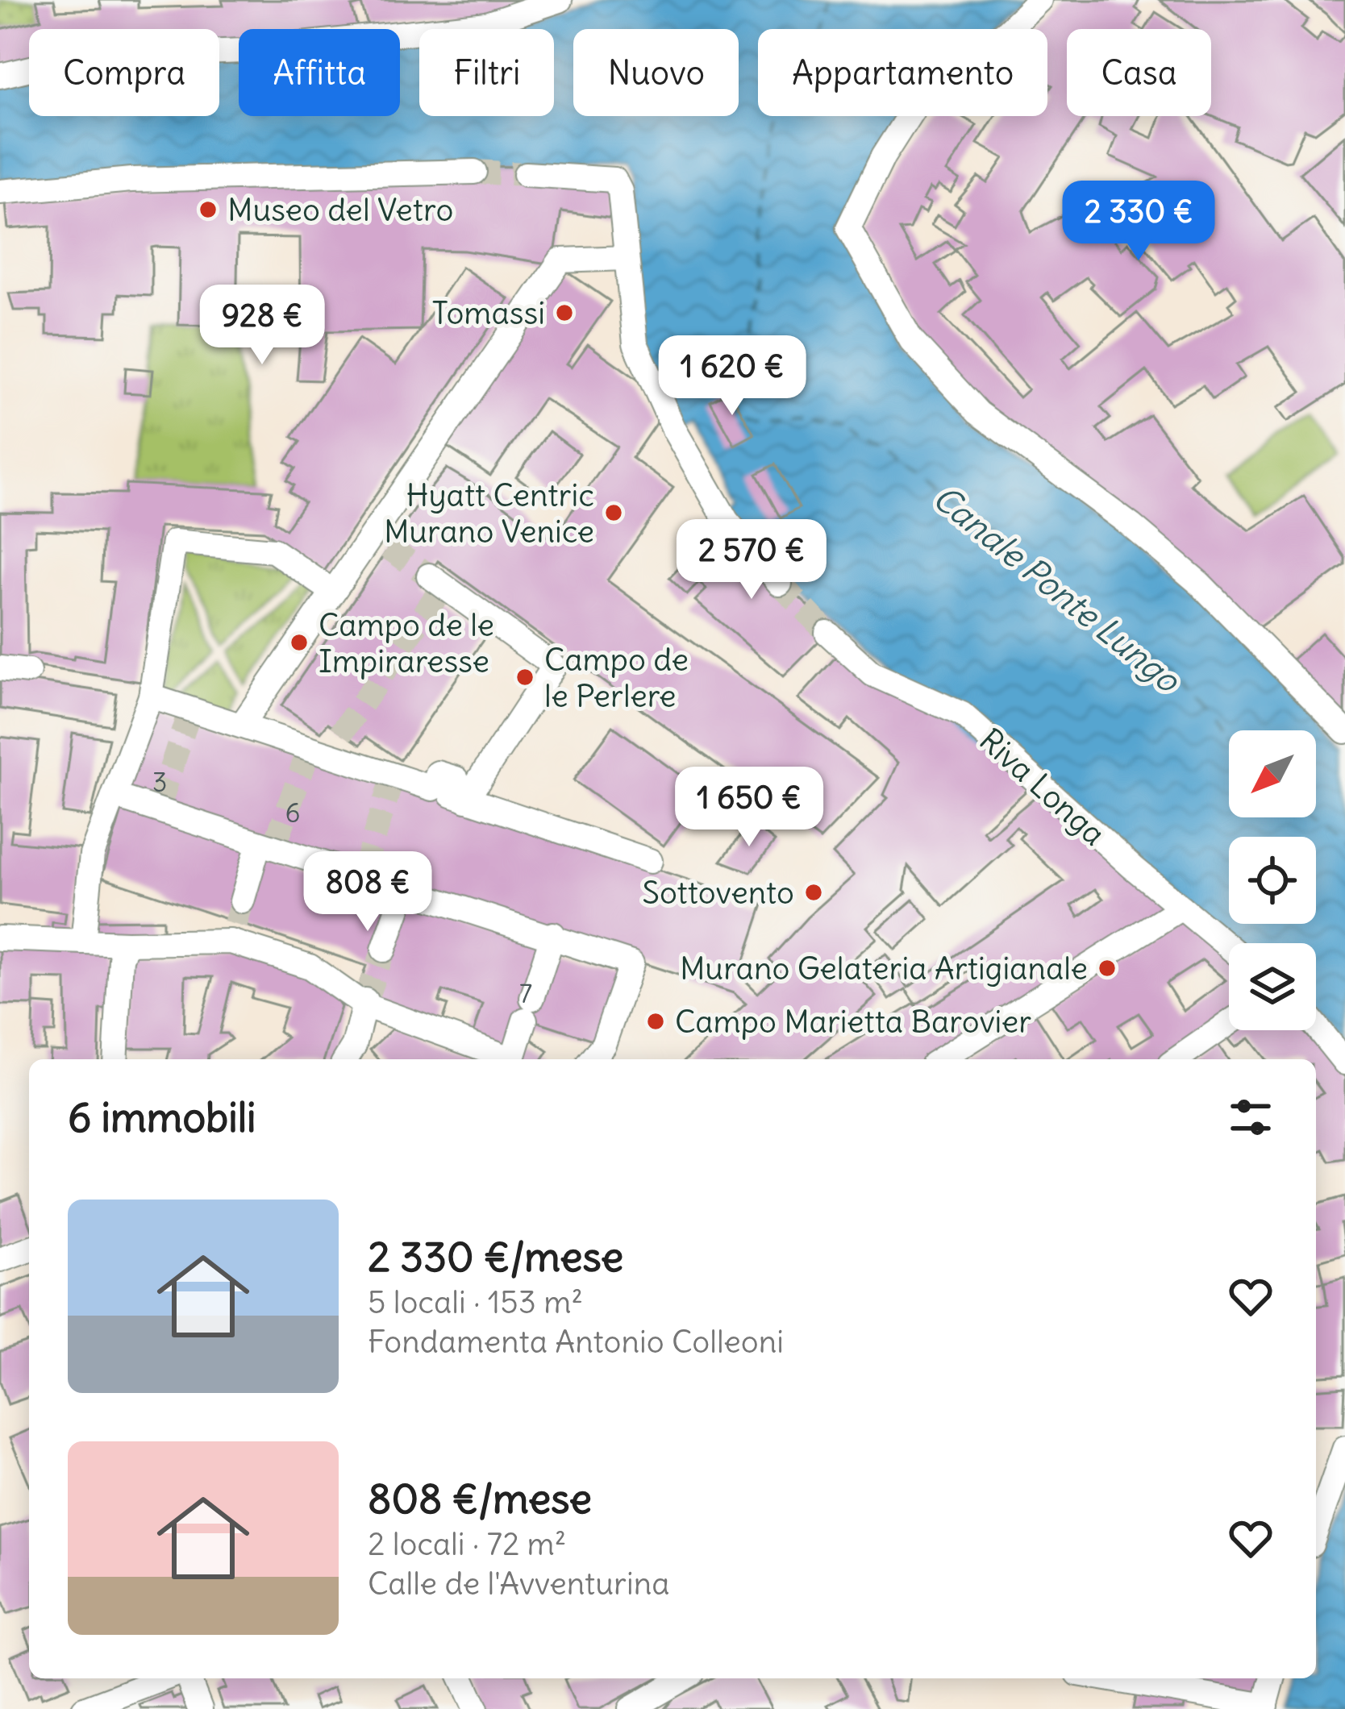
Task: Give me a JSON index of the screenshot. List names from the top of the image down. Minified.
{"streets":{"street":["Riva Longa"]},"water":["Canale Ponte Lungo"],"places":["Museo del Vetro","Tomassi","Hyatt Centric Murano Venice","Campo de le Impiraresse","Campo de le Perlere","Sottovento","Murano Gelateria Artigianale","Campo Marietta Barovier"],"house_numbers":["3","6","7"],"north":"bottom left","page":{"chip":["Compra","Affitta","Filtri","Nuovo","Appartamento","Casa"],"price":["2 330 €","928 €","1 620 €","2 570 €","1 650 €","808 €"],"heading":"6 immobili","list":[{"name":"2 330 €/mese","note":"5 locali · 153 m² · Fondamenta Antonio Colleoni"},{"name":"808 €/mese","note":"2 locali · 72 m² · Calle de l'Avventurina"}]}}
